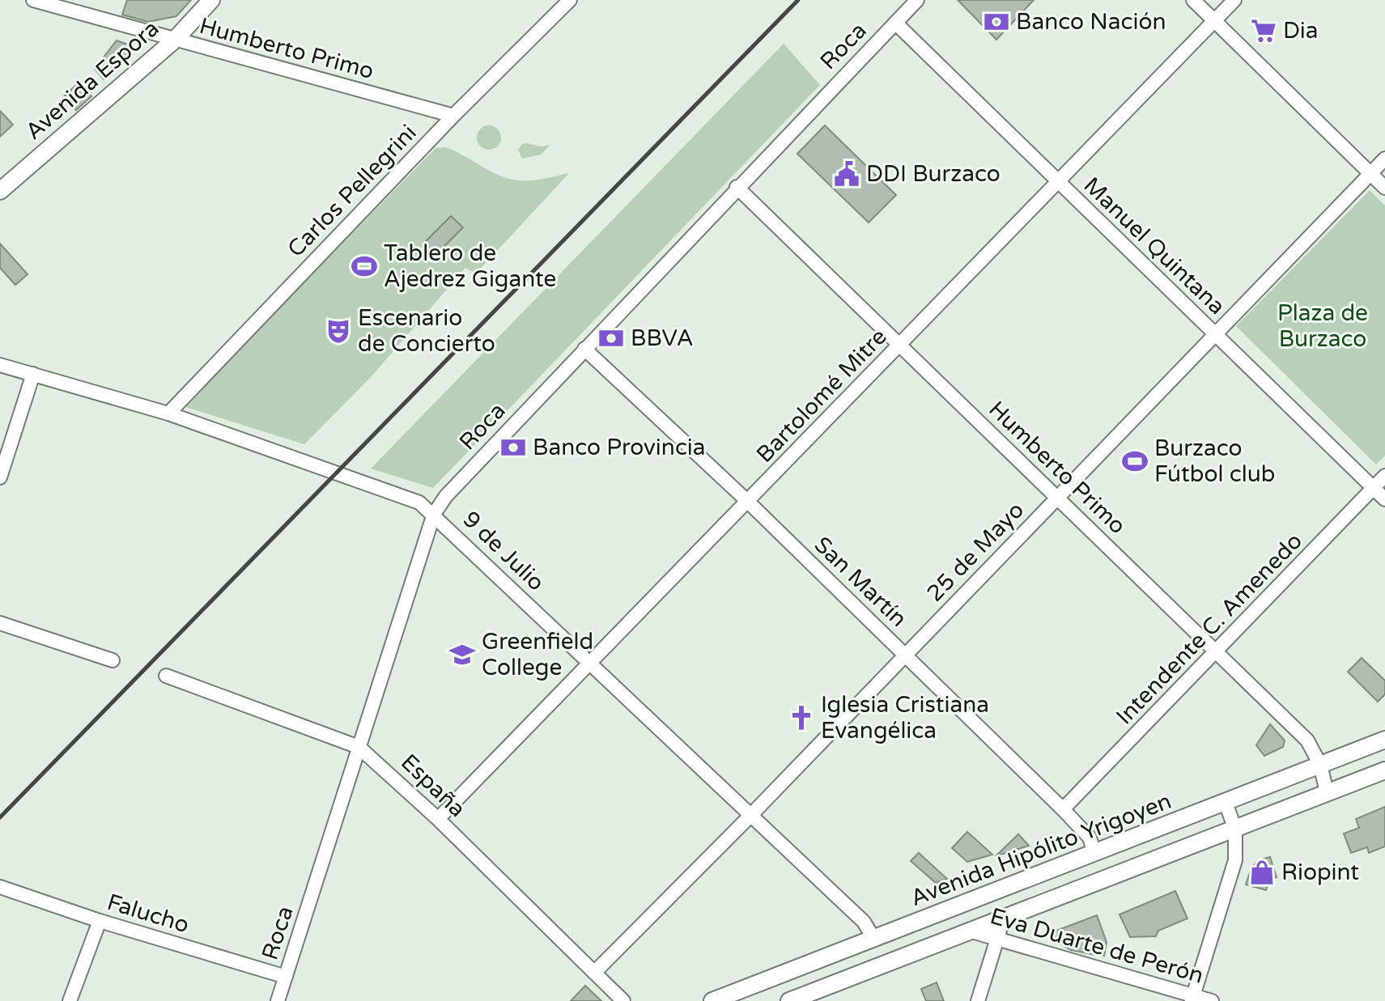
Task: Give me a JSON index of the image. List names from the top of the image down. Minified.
{"streets":{"main road":["Avenida Espora","Avenida Hipólito Yrigoyen"],"street":["Roca","Humberto Primo","Carlos Pellegrini","Manuel Quintana","Bartolomé Mitre","9 de Julio","25 de Mayo","San Martín","Intendente C. Amenedo","España","Falucho","Eva Duarte de Perón"]},"crossings":[["Roca","Humberto Primo"],["Roca","Manuel Quintana"],["Roca","9 de Julio"],["Roca","San Martín"],["Roca","España"],["Roca","Falucho"],["Humberto Primo","Avenida Espora"],["Humberto Primo","Carlos Pellegrini"],["Humberto Primo","Bartolomé Mitre"],["Humberto Primo","25 de Mayo"],["Humberto Primo","Intendente C. Amenedo"],["Humberto Primo","Avenida Hipólito Yrigoyen"],["Carlos Pellegrini","9 de Julio"],["Manuel Quintana","Bartolomé Mitre"],["Manuel Quintana","25 de Mayo"],["Manuel Quintana","Intendente C. Amenedo"],["Bartolomé Mitre","9 de Julio"],["Bartolomé Mitre","San Martín"],["Bartolomé Mitre","España"],["9 de Julio","25 de Mayo"],["9 de Julio","Avenida Hipólito Yrigoyen"],["25 de Mayo","San Martín"],["25 de Mayo","España"],["San Martín","Intendente C. Amenedo"],["San Martín","Avenida Hipólito Yrigoyen"]],"parks":["Plaza de Burzaco"],"places":{"bank":["Banco Nación","BBVA","Banco Provincia"],"supermarket":["Dia"],"public building":["DDI Burzaco"],"sports":["Tablero de Ajedrez Gigante","Burzaco Fútbol club"],"theatre":["Escenario de Concierto"],"school or university":["Greenfield College"],"church":["Iglesia Cristiana Evangélica"],"shop":["Riopint"]}}
